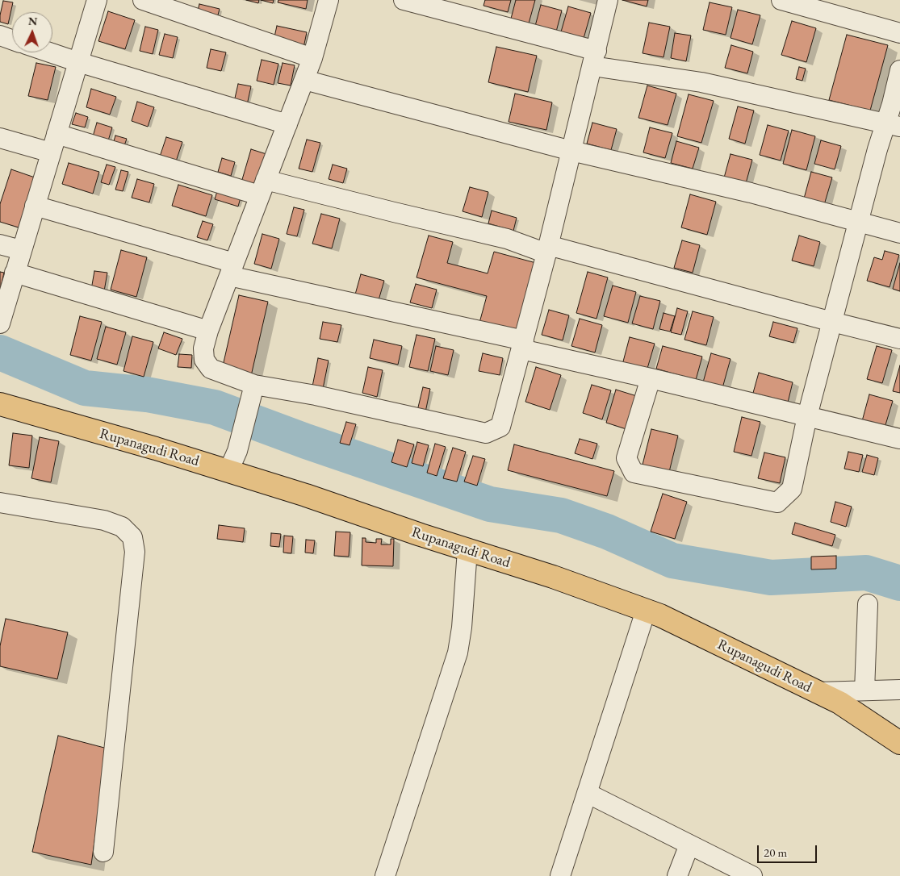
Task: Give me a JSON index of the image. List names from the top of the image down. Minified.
{"streets":{"main road":["Rupanagudi Road"]},"scale_bar":"20 m","north":"top"}
